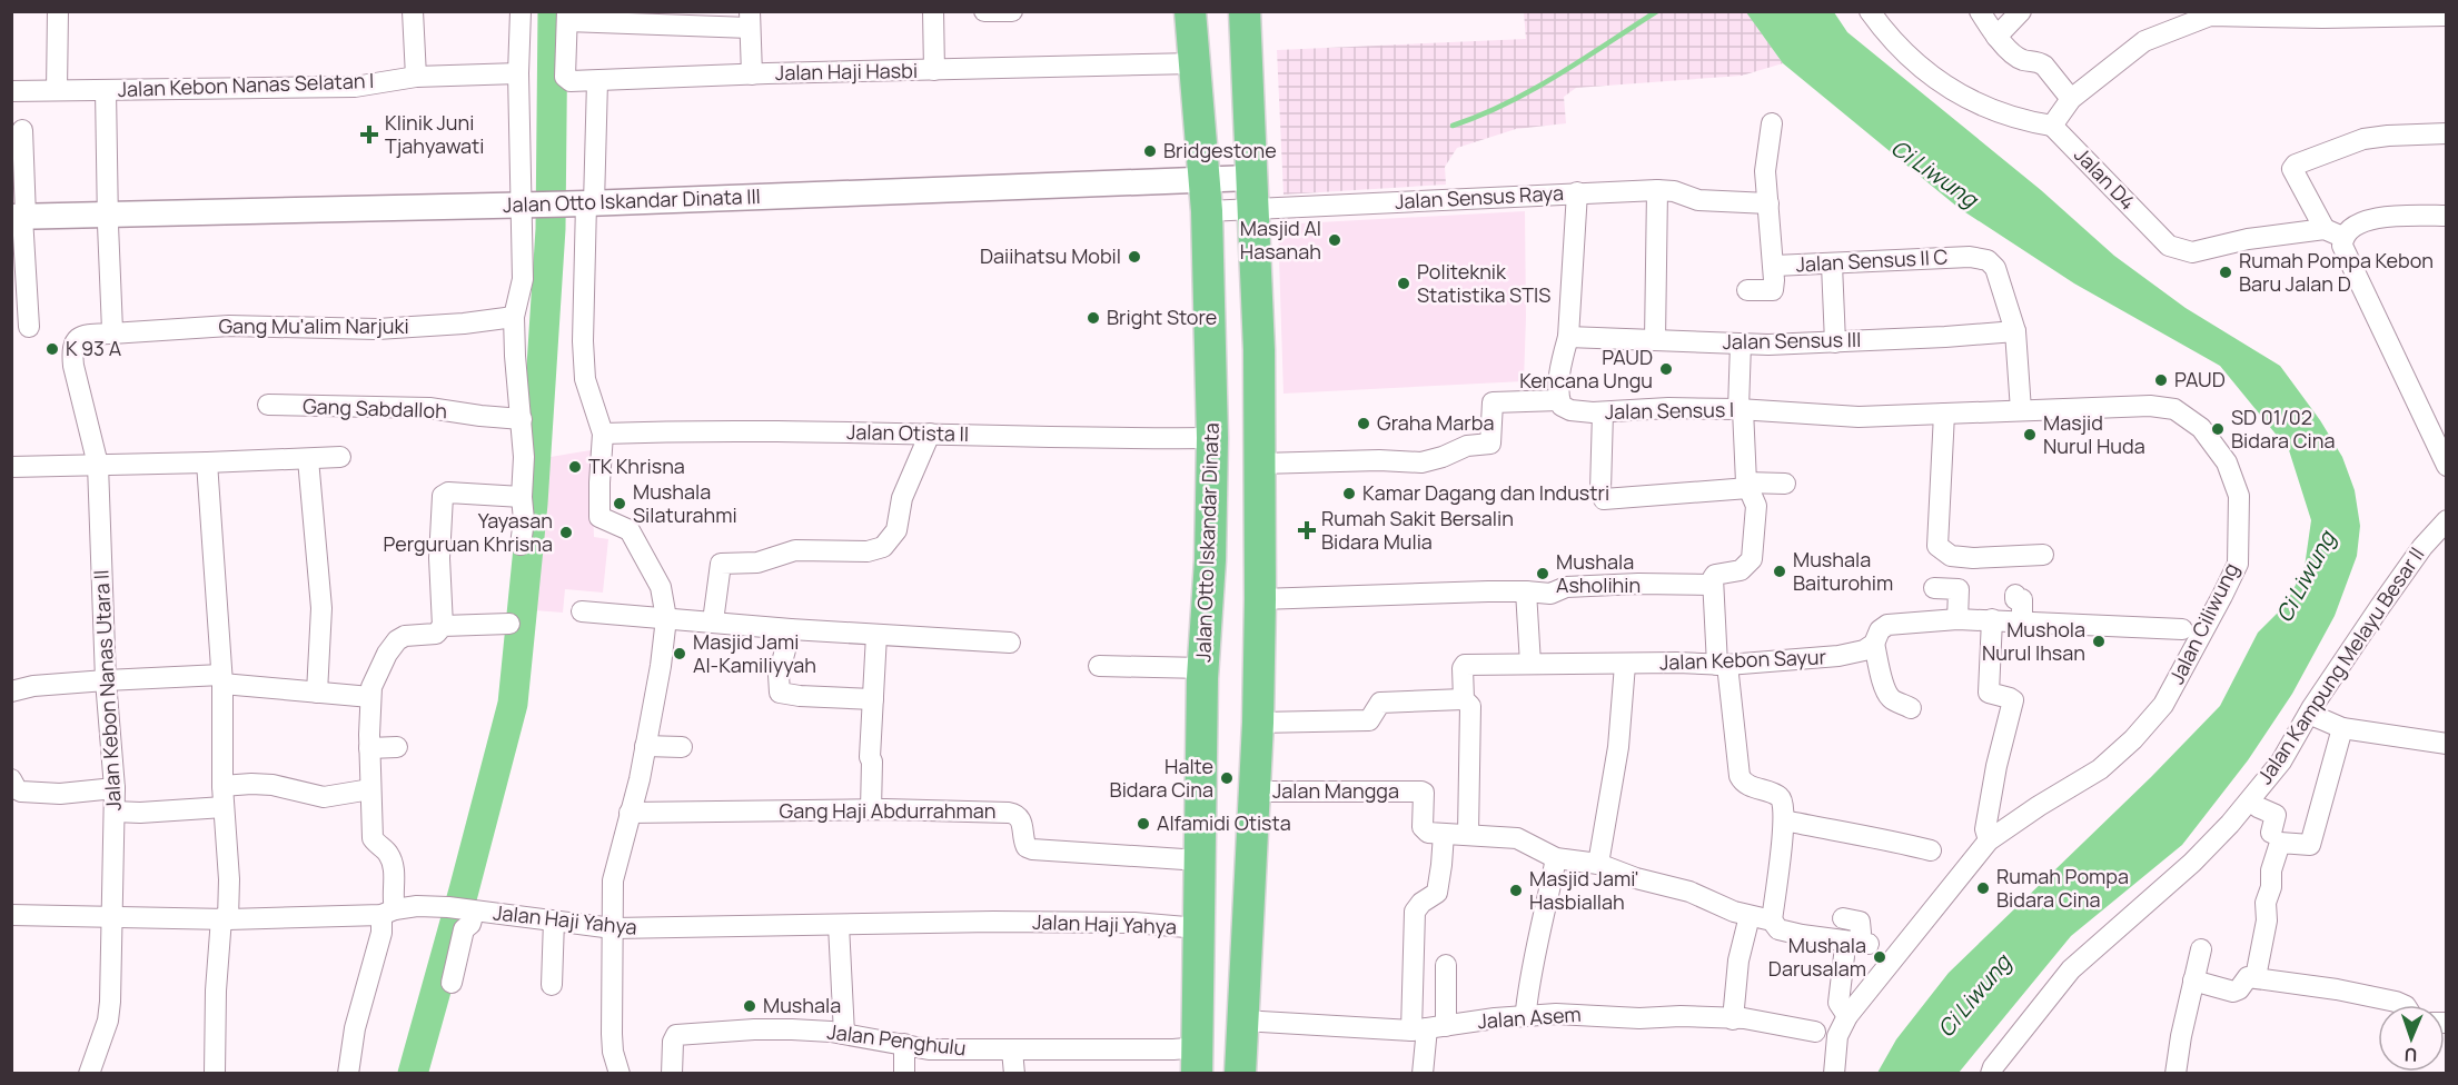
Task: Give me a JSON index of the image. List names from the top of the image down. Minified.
{"streets":{"main road":["Jalan Otto Iskandar Dinata"],"street":["Jalan Haji Hasbi","Jalan Kebon Nanas Selatan I","Jalan D4","Jalan Sensus Raya","Jalan Otto Iskandar Dinata III","Jalan Sensus II C","Gang Mu'alim Narjuki","Jalan Sensus III","Gang Sabdalloh","Jalan Sensus I","Jalan Otista II","Jalan Ciliwung","Jalan Kebon Sayur","Jalan Kampung Melayu Besar II","Jalan Kebon Nanas Utara II","Jalan Mangga","Gang Haji Abdurrahman","Jalan Haji Yahya","Jalan Asem","Jalan Penghulu"]},"crossings":[["Jalan Haji Hasbi","Jalan Otto Iskandar Dinata"],["Jalan Sensus Raya","Jalan Sensus III"],["Jalan Sensus Raya","Jalan Sensus I"],["Jalan Sensus Raya","Jalan Otto Iskandar Dinata"],["Jalan Otto Iskandar Dinata III","Jalan Otto Iskandar Dinata"],["Jalan Sensus II C","Jalan Sensus III"],["Gang Mu'alim Narjuki","Jalan Kebon Nanas Utara II"],["Jalan Sensus I","Jalan Ciliwung"],["Jalan Otista II","Jalan Otto Iskandar Dinata"],["Jalan Otto Iskandar Dinata","Gang Haji Abdurrahman"],["Jalan Otto Iskandar Dinata","Jalan Haji Yahya"],["Jalan Otto Iskandar Dinata","Jalan Penghulu"],["Jalan Kebon Nanas Utara II","Jalan Haji Yahya"]],"water":["Ci Liwung"],"places":{"health":["Klinik Juni Tjahyawati","Rumah Sakit Bersalin Bidara Mulia"],"other":["Bridgestone","Masjid Al Hasanah","Daiihatsu Mobil","Rumah Pompa Kebon Baru Jalan D","Politeknik Statistika STIS","Bright Store","K 93 A","PAUD Kencana Ungu","PAUD","Graha Marba","SD 01/02 Bidara Cina","Masjid Nurul Huda","TK Khrisna","Kamar Dagang dan Industri","Mushala Silaturahmi","Yayasan Perguruan Khrisna","Mushala Baiturohim","Mushala Asholihin","Mushola Nurul Ihsan","Masjid Jami Al-Kamiliyyah","Halte Bidara Cina","Alfamidi Otista","Rumah Pompa Bidara Cina","Masjid Jami' Hasbiallah","Mushala Darusalam","Mushala"]},"north":"bottom"}
